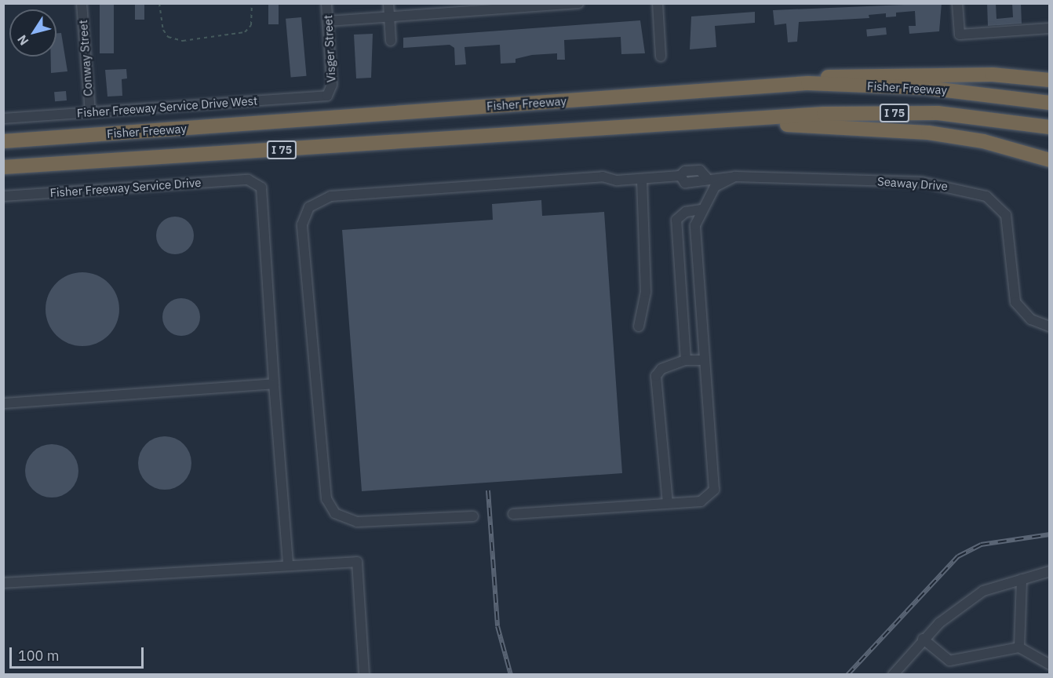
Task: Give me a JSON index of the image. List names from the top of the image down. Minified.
{"streets":{"highway":["Fisher Freeway","I 75"],"street":["Visger Street","Conway Street","Fisher Freeway Service Drive West","Seaway Drive","Fisher Freeway Service Drive"]},"crossings":[["Visger Street","Fisher Freeway Service Drive West"],["Conway Street","Fisher Freeway Service Drive West"]],"scale_bar":"100 m","north":"bottom left"}
